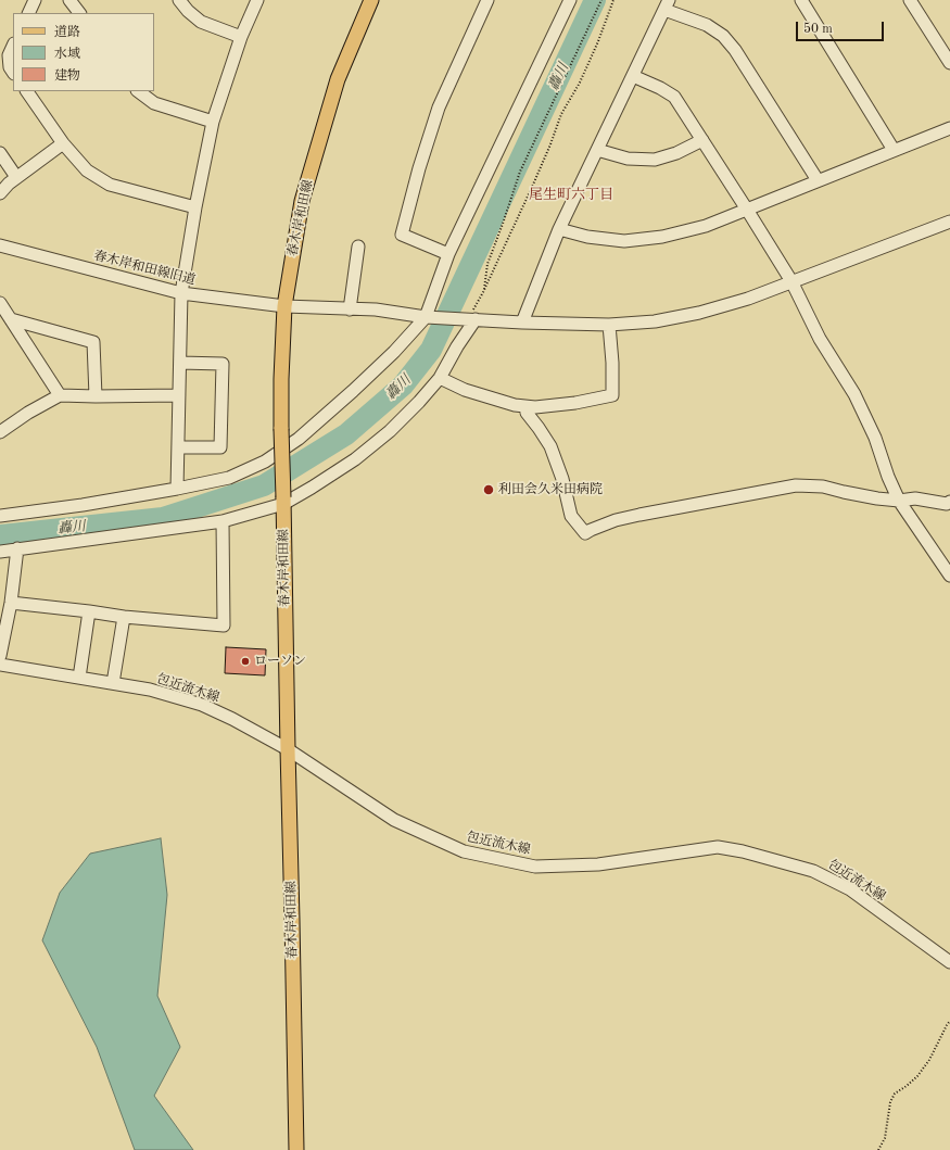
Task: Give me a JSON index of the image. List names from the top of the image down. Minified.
{"streets":{"main road":["春木岸和田線"],"street":["春木岸和田線旧道","包近流木線"]},"crossings":[["春木岸和田線","春木岸和田線旧道"],["春木岸和田線","包近流木線"]],"districts":["尾生町六丁目"],"water":["轟川"],"places":["利田会久米田病院","ローソン"],"legend":["道路","水域","建物"],"scale_bar":"50 m"}
